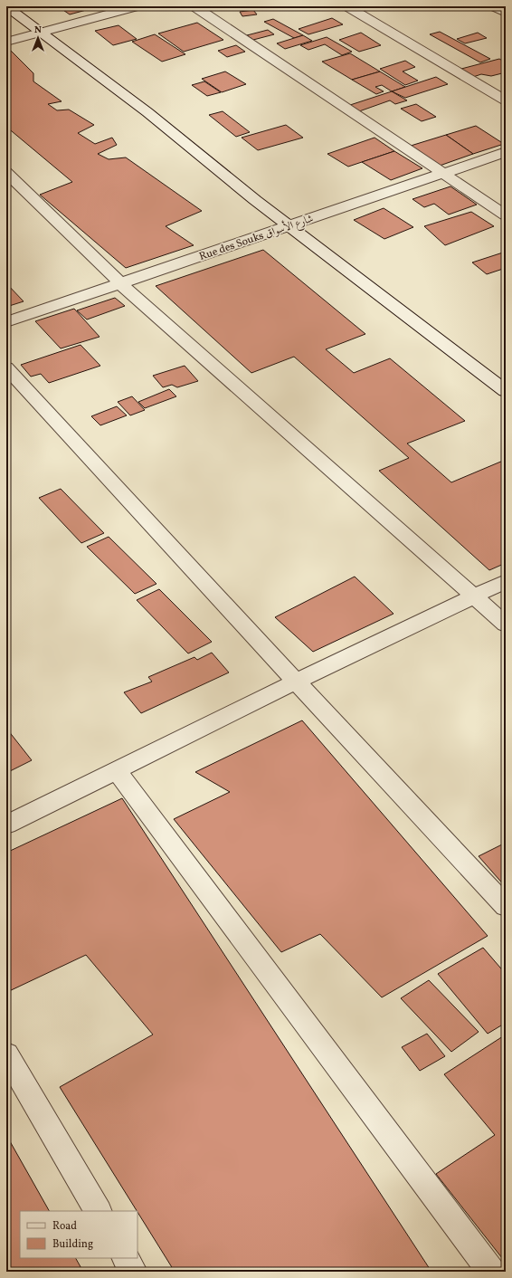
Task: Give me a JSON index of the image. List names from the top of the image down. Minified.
{"streets":{"street":["Rue des Souks شارع الأسواق"]},"legend":["Road","Building"],"north":"top"}
